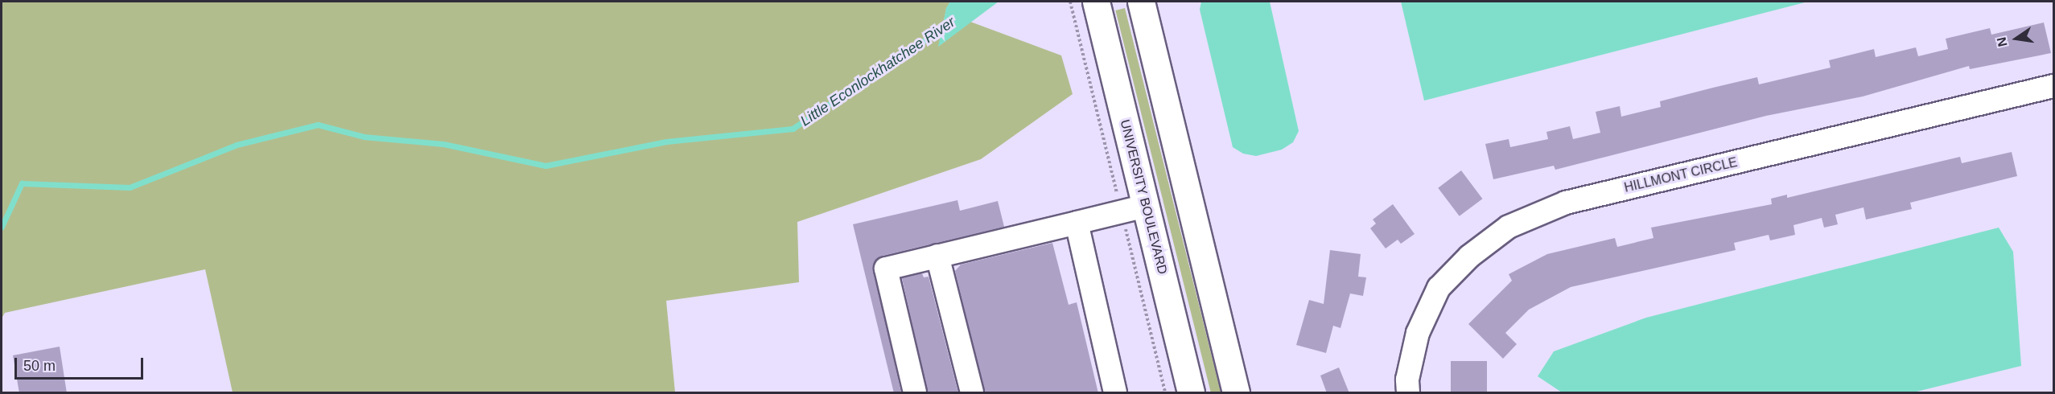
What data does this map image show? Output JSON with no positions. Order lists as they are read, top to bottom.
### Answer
{
  "streets": {
    "main road": ["UNIVERSITY BOULEVARD"],
    "street": ["HILLMONT CIRCLE"]
  },
  "water": ["Little Econlockhatchee River"],
  "scale_bar": "50 m",
  "north": "left"
}
